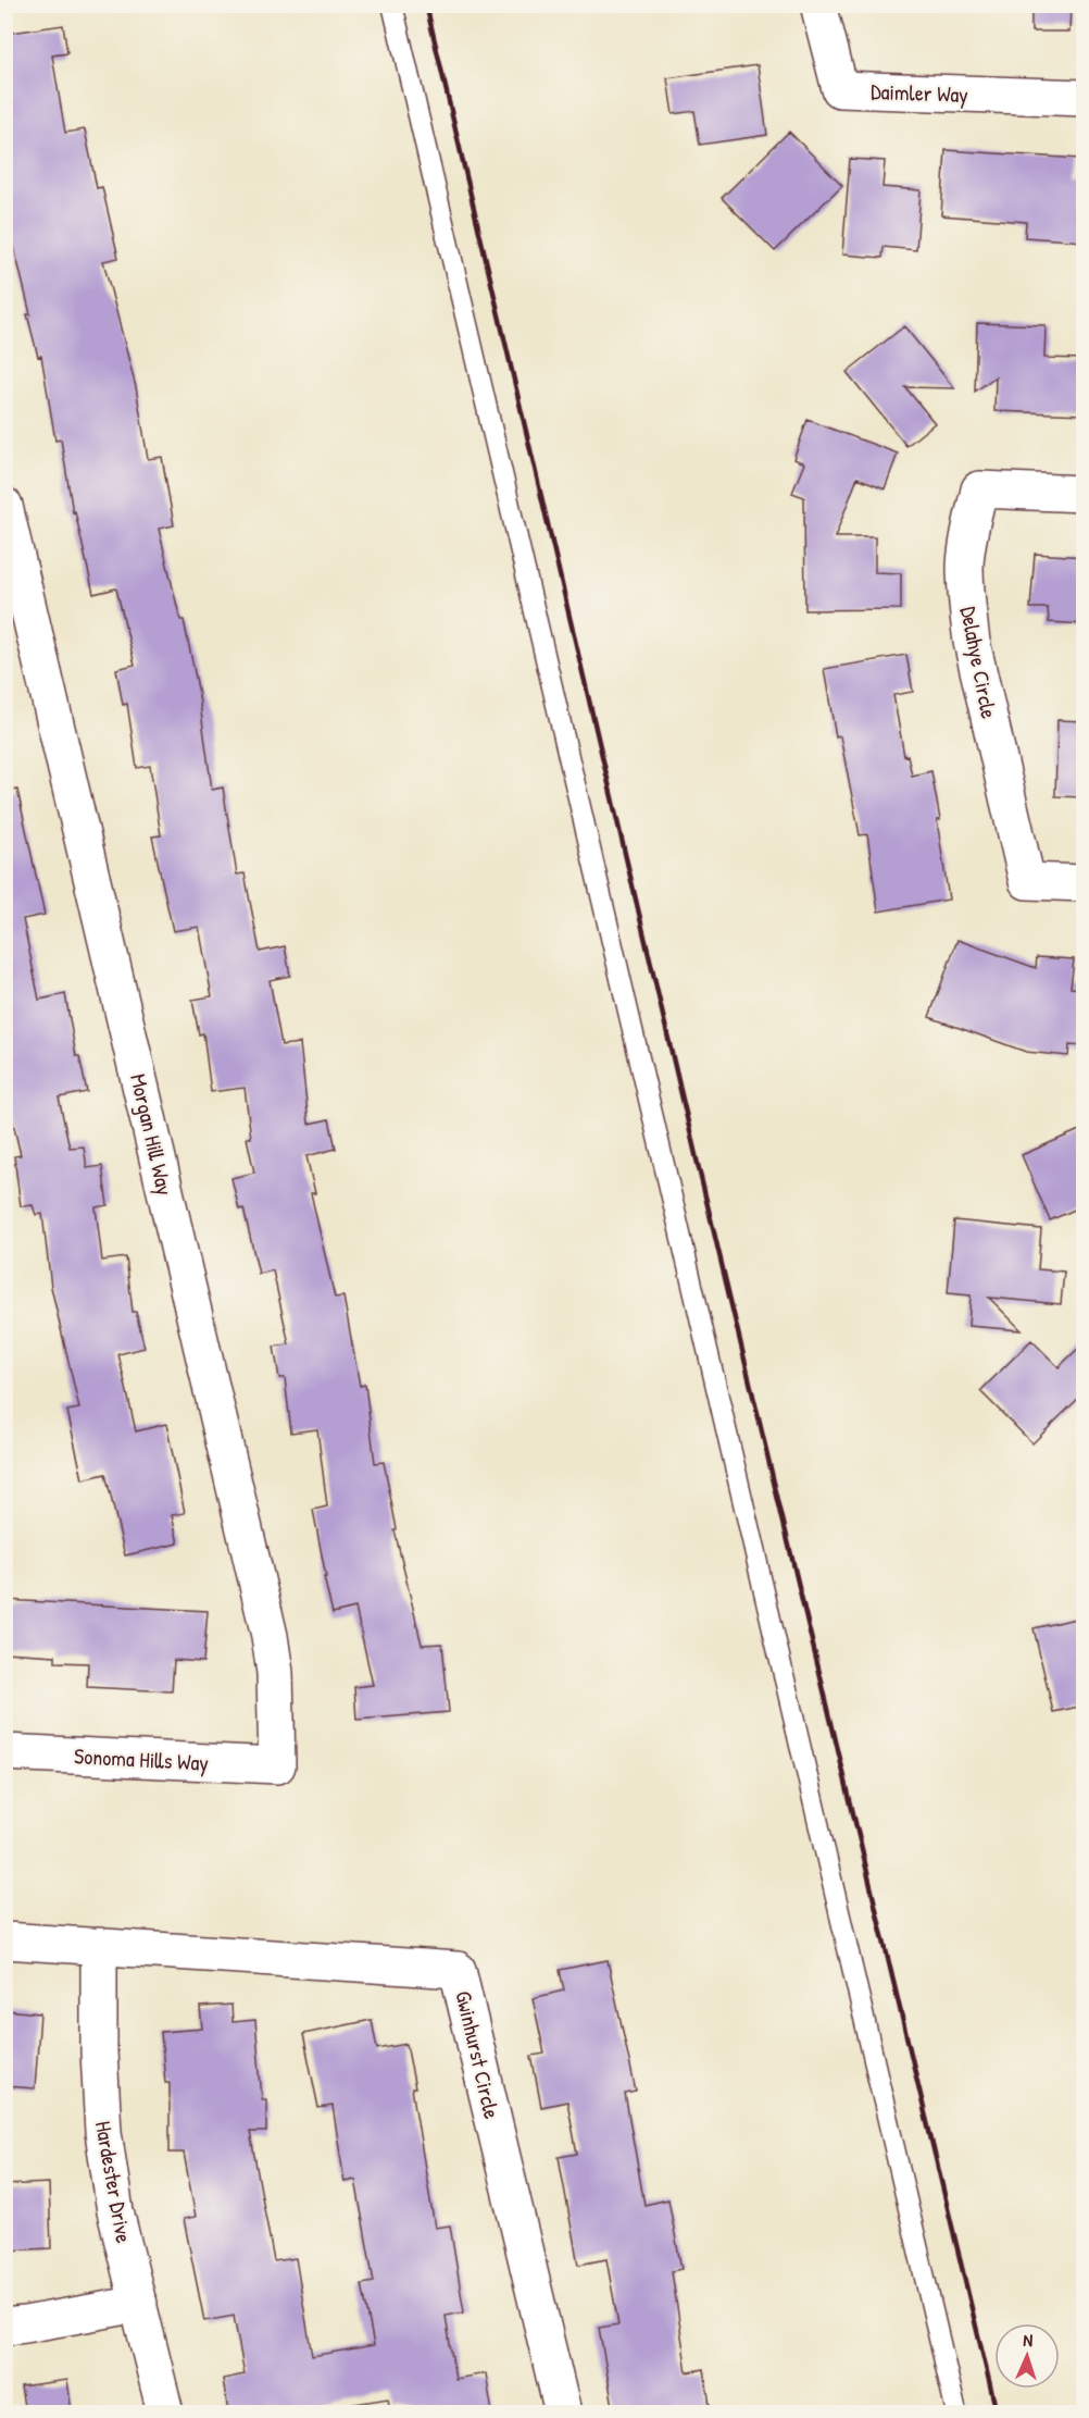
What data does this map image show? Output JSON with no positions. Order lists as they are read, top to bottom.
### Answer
{
  "streets": {
    "street": [
      "Daimler Way",
      "Delahye Circle",
      "Morgan Hill Way",
      "Sonoma Hills Way",
      "Gwinhurst Circle",
      "Hardester Drive"
    ]
  },
  "crossings": [
    ["Morgan Hill Way", "Sonoma Hills Way"],
    ["Gwinhurst Circle", "Hardester Drive"]
  ],
  "north": "top"
}
